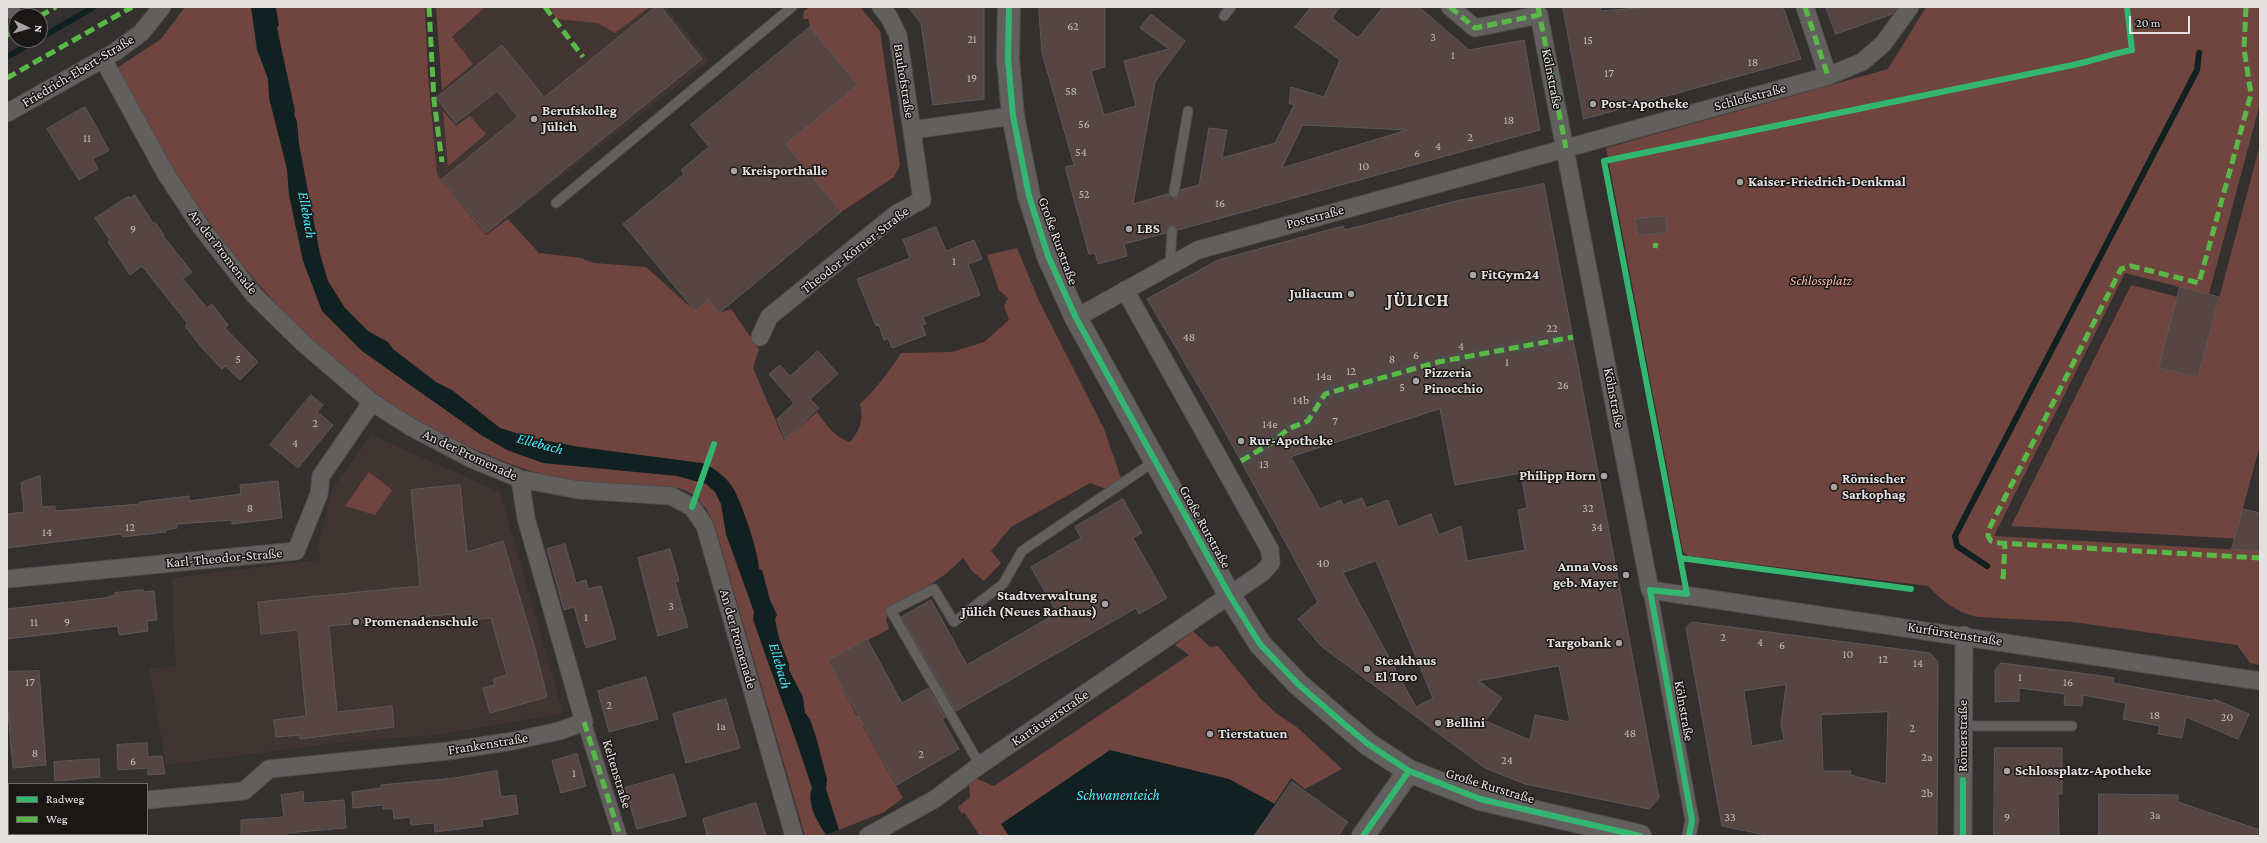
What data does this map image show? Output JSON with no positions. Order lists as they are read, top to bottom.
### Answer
{
  "streets": {
    "main road": ["Große Rurstraße"],
    "street": [
      "Friedrich-Ebert-Straße",
      "Kölnstraße",
      "Bauhofstraße",
      "Schloßstraße",
      "Poststraße",
      "Theodor-Körner-Straße",
      "An der Promenade",
      "Karl-Theodor-Straße",
      "Kurfürstenstraße",
      "Kartäuserstraße",
      "Römerstraße",
      "Frankenstraße",
      "Keltenstraße"
    ]
  },
  "crossings": [
    ["Friedrich-Ebert-Straße", "An der Promenade"],
    ["Kölnstraße", "Schloßstraße"],
    ["Kölnstraße", "Poststraße"],
    ["Kölnstraße", "Kurfürstenstraße"],
    ["Bauhofstraße", "Große Rurstraße"],
    ["Bauhofstraße", "Theodor-Körner-Straße"],
    ["Schloßstraße", "Poststraße"],
    ["Poststraße", "Große Rurstraße"],
    ["Große Rurstraße", "Kartäuserstraße"],
    ["An der Promenade", "Karl-Theodor-Straße"],
    ["Kurfürstenstraße", "Römerstraße"],
    ["Frankenstraße", "Keltenstraße"]
  ],
  "districts": ["JÜLICH"],
  "water": ["Ellebach", "Schwanenteich"],
  "parks": ["Schlossplatz"],
  "places": [
    "Post-Apotheke",
    "Berufskolleg Jülich",
    "Kreisporthalle",
    "Kaiser-Friedrich-Denkmal",
    "LBS",
    "FitGym24",
    "Juliacum",
    "Pizzeria Pinocchio",
    "Rur-Apotheke",
    "Philipp Horn",
    "Römischer Sarkophag",
    "Anna Voss geb. Mayer",
    "Stadtverwaltung Jülich (Neues Rathaus)",
    "Promenadenschule",
    "Targobank",
    "Steakhaus El Toro",
    "Bellini",
    "Tierstatuen",
    "Schlossplatz-Apotheke"
  ],
  "house_numbers": [
    "62",
    "3",
    "21",
    "15",
    "1",
    "18",
    "17",
    "19",
    "58",
    "18",
    "56",
    "2",
    "11",
    "4",
    "54",
    "6",
    "10",
    "52",
    "16",
    "9",
    "1",
    "22",
    "48",
    "4",
    "6",
    "5",
    "8",
    "1",
    "12",
    "14a",
    "26",
    "5",
    "14b",
    "7",
    "2",
    "14e",
    "4",
    "13",
    "8",
    "32",
    "12",
    "34",
    "14",
    "40",
    "3",
    "1",
    "11",
    "9",
    "2",
    "4",
    "6",
    "10",
    "12",
    "14",
    "1",
    "17",
    "16",
    "2",
    "18",
    "20",
    "1a",
    "2",
    "48",
    "8",
    "2",
    "2a",
    "24",
    "6",
    "1",
    "2b",
    "3a",
    "33",
    "9"
  ],
  "legend": ["Radweg", "Weg"],
  "scale_bar": "20 m",
  "north": "right"
}
